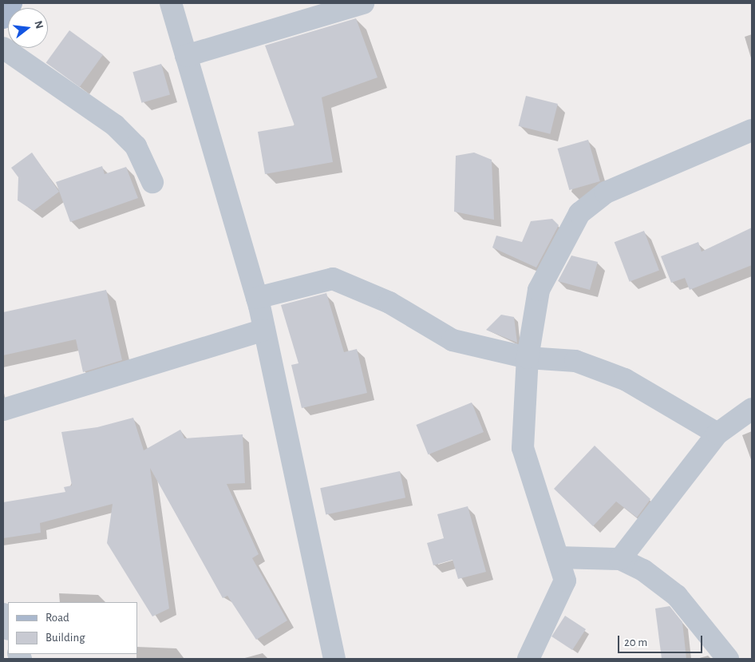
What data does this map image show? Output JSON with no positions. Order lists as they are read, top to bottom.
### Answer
{
  "legend": ["Road", "Building"],
  "scale_bar": "20 m",
  "north": "right"
}
